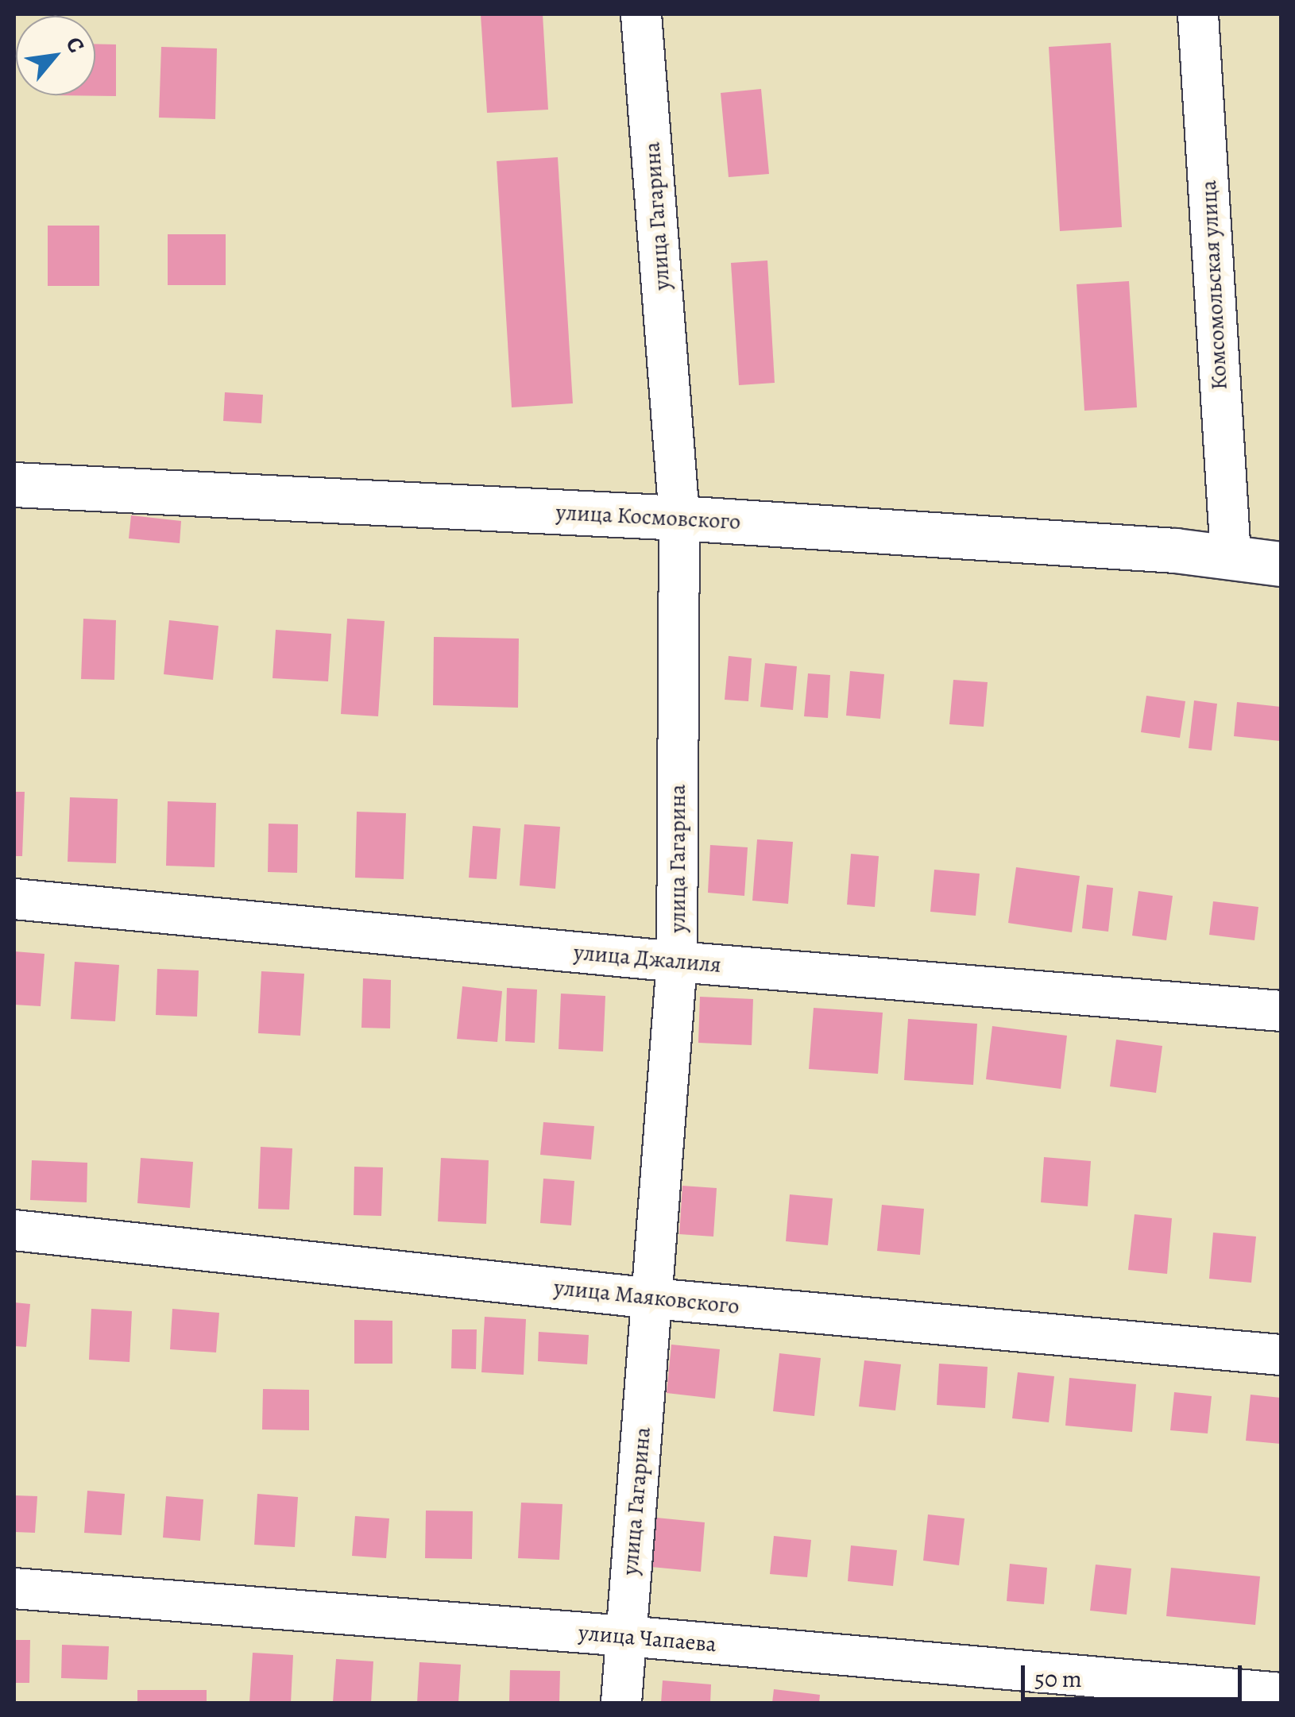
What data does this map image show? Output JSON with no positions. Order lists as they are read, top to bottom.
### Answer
{
  "streets": {
    "main road": ["улица Космовского"],
    "street": [
      "улица Гагарина",
      "Комсомольская улица",
      "улица Джалиля",
      "улица Маяковского",
      "улица Чапаева"
    ]
  },
  "crossings": [
    ["улица Гагарина", "улица Космовского"],
    ["улица Гагарина", "улица Джалиля"],
    ["улица Гагарина", "улица Маяковского"],
    ["улица Гагарина", "улица Чапаева"],
    ["Комсомольская улица", "улица Космовского"]
  ],
  "scale_bar": "50 m",
  "north": "top right"
}
